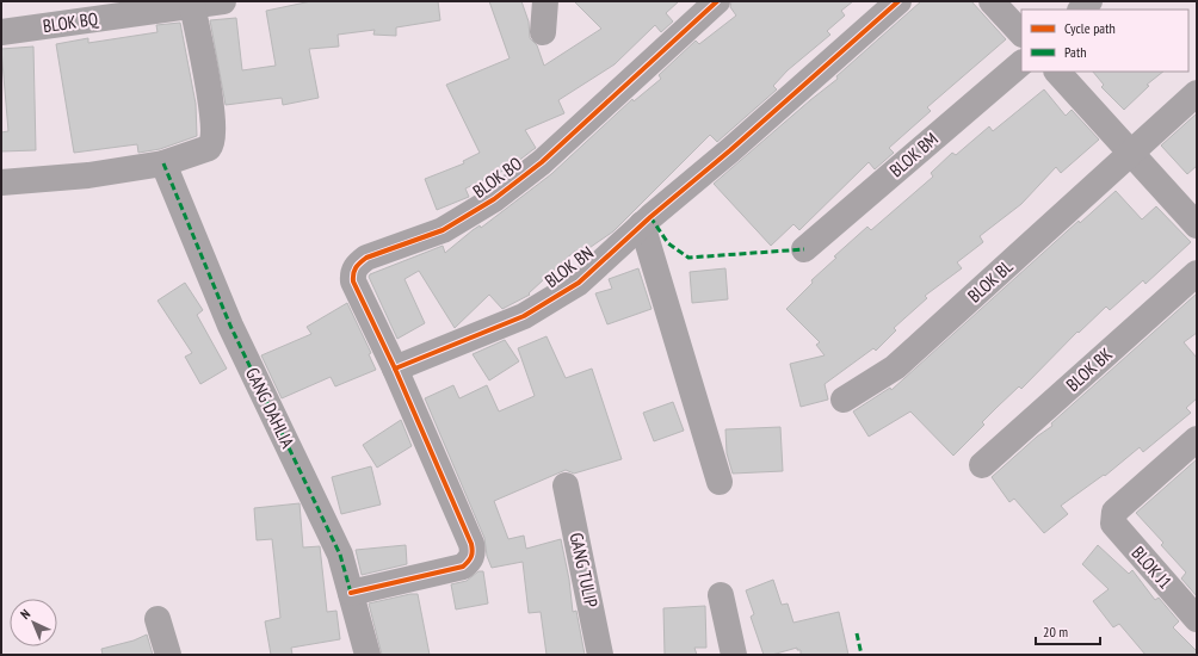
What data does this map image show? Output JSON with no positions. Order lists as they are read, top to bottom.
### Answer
{
  "streets": {
    "street": [
      "BLOK BQ",
      "BLOK BM",
      "BLOK BO",
      "BLOK BN",
      "BLOK BL",
      "BLOK BK",
      "GANG DAHLIA",
      "BLOK J1",
      "GANG TULIP"
    ]
  },
  "crossings": [
    ["BLOK BO", "BLOK BN"]
  ],
  "legend": ["Cycle path", "Path"],
  "scale_bar": "20 m",
  "north": "top left"
}
